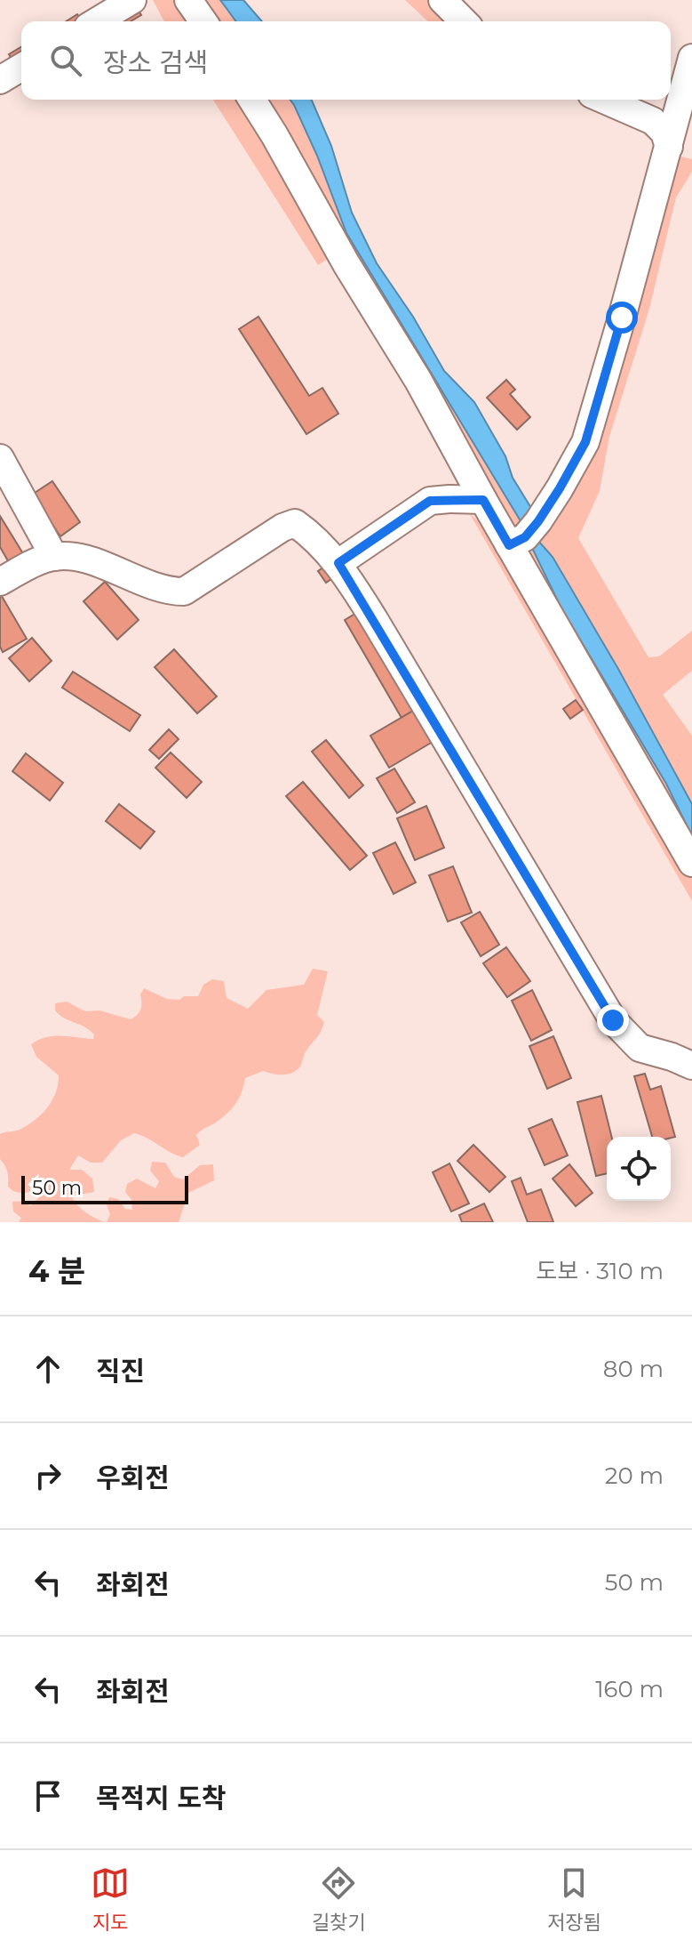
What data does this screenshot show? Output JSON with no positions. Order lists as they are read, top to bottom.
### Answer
{
  "scale_bar": "50 m",
  "page": {
    "search": "장소 검색",
    "scale": "50 m",
    "heading": ["4 분", "도보 · 310 m"],
    "list": [
      ["직진", "80 m"],
      ["우회전", "20 m"],
      ["좌회전", "50 m"],
      ["좌회전", "160 m"],
      "목적지 도착"
    ],
    "nav": ["지도", "길찾기", "저장됨"]
  }
}
